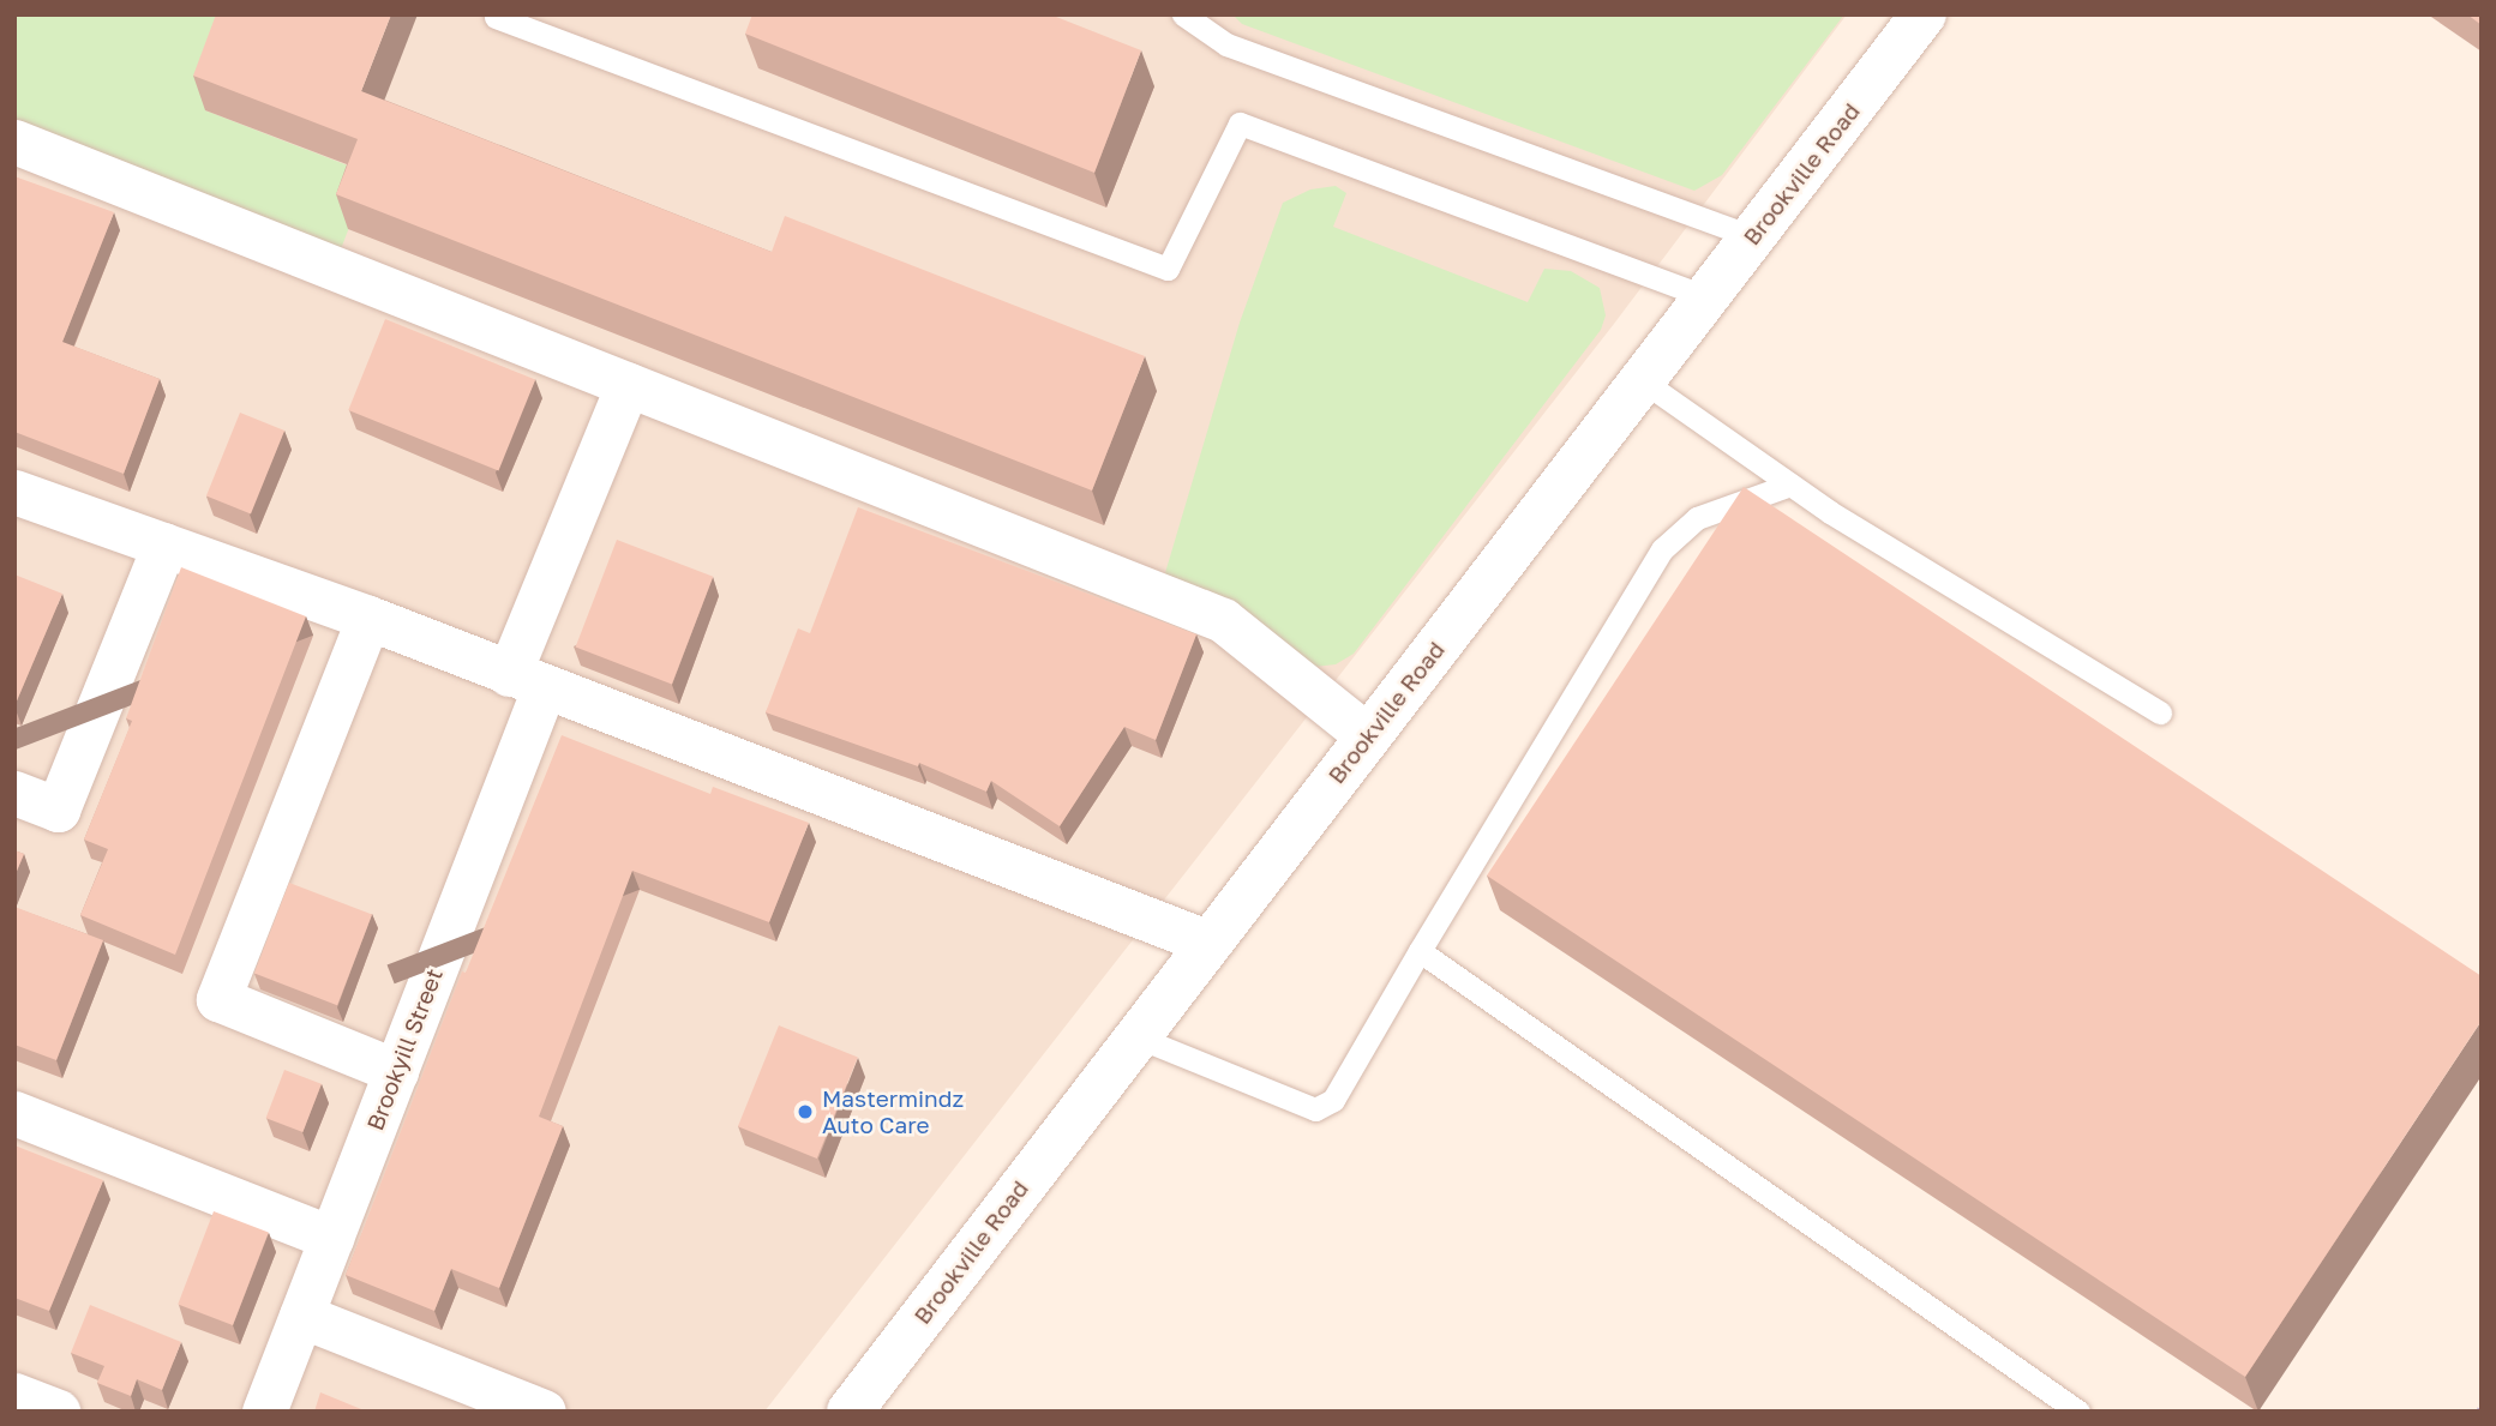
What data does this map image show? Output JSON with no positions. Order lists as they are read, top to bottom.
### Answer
{
  "streets": {
    "main road": ["Brookville Road"],
    "street": ["Brookyill Street"]
  },
  "places": ["Mastermindz Auto Care"]
}
